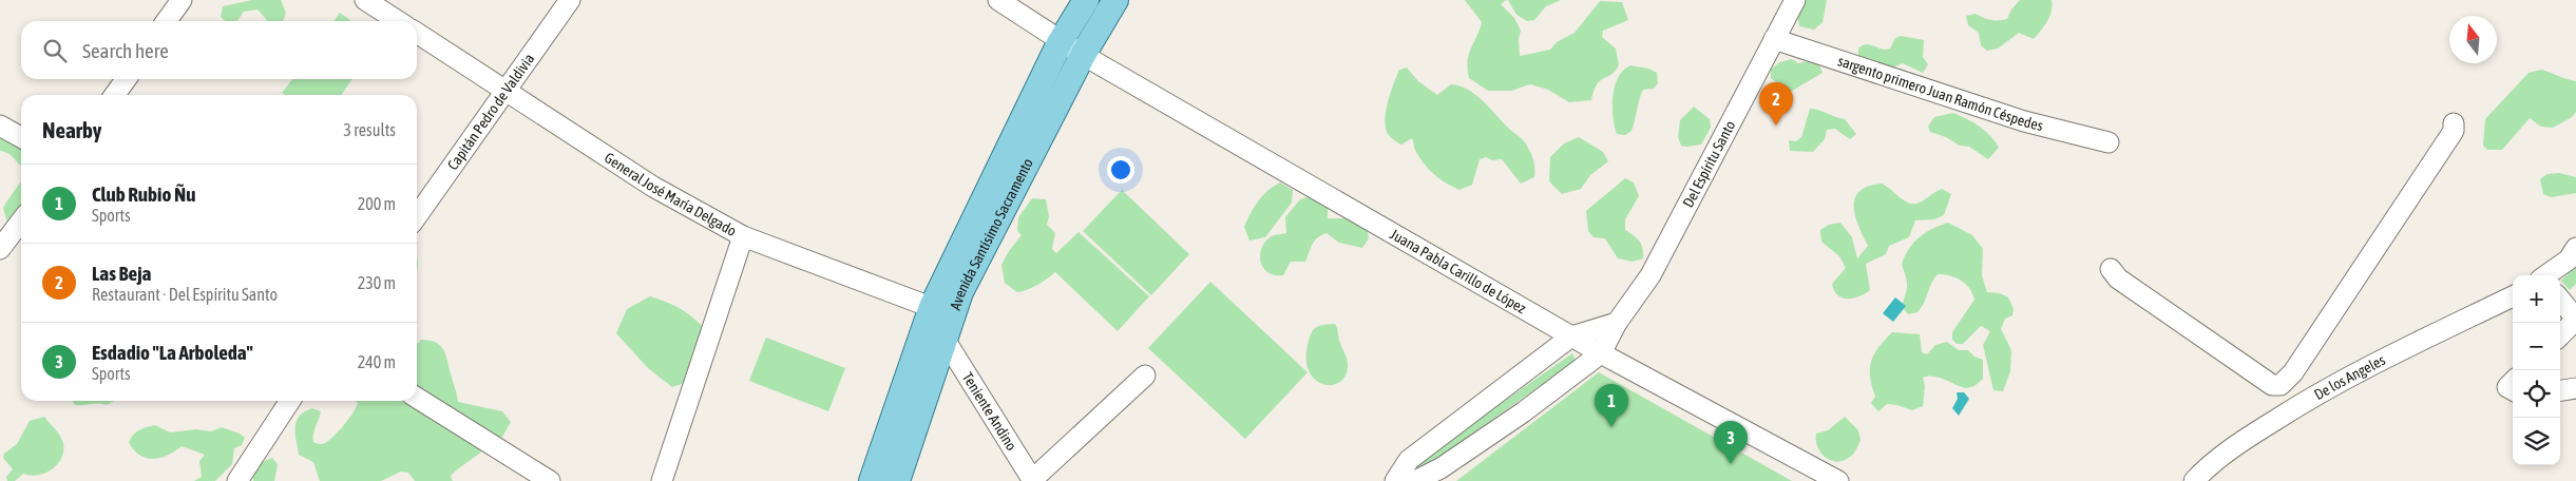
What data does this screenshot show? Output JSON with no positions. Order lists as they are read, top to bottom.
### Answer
{
  "streets": {
    "main road": ["Avenida Santísimo Sacramento"],
    "street": [
      "sargento primero Juan Ramón Céspedes",
      "Capitán Pedro de Valdivia",
      "Del Espíritu Santo",
      "General José María Delgado",
      "Juana Pabla Carillo de López",
      "De los Angeles",
      "Teniente Andino"
    ]
  },
  "crossings": [
    ["sargento primero Juan Ramón Céspedes", "Del Espíritu Santo"],
    ["Capitán Pedro de Valdivia", "General José María Delgado"],
    ["Del Espíritu Santo", "Juana Pabla Carillo de López"],
    ["General José María Delgado", "Avenida Santísimo Sacramento"],
    ["Avenida Santísimo Sacramento", "Juana Pabla Carillo de López"],
    ["Avenida Santísimo Sacramento", "Teniente Andino"]
  ],
  "north": "top",
  "page": {
    "search": "Search here",
    "pins": ["2", "1", "3"],
    "heading": ["Nearby", "3 results"],
    "list": [
      {
        "mark": "1",
        "name": "Club Rubio Ñu",
        "note": "Sports",
        "value": "200 m"
      },
      {
        "mark": "2",
        "name": "Las Beja",
        "note": "Restaurant · Del Espíritu Santo",
        "value": "230 m"
      },
      {
        "mark": "3",
        "name": "Esdadio \"La Arboleda\"",
        "note": "Sports",
        "value": "240 m"
      }
    ],
    "map_buttons": ["+", "−"]
  }
}
